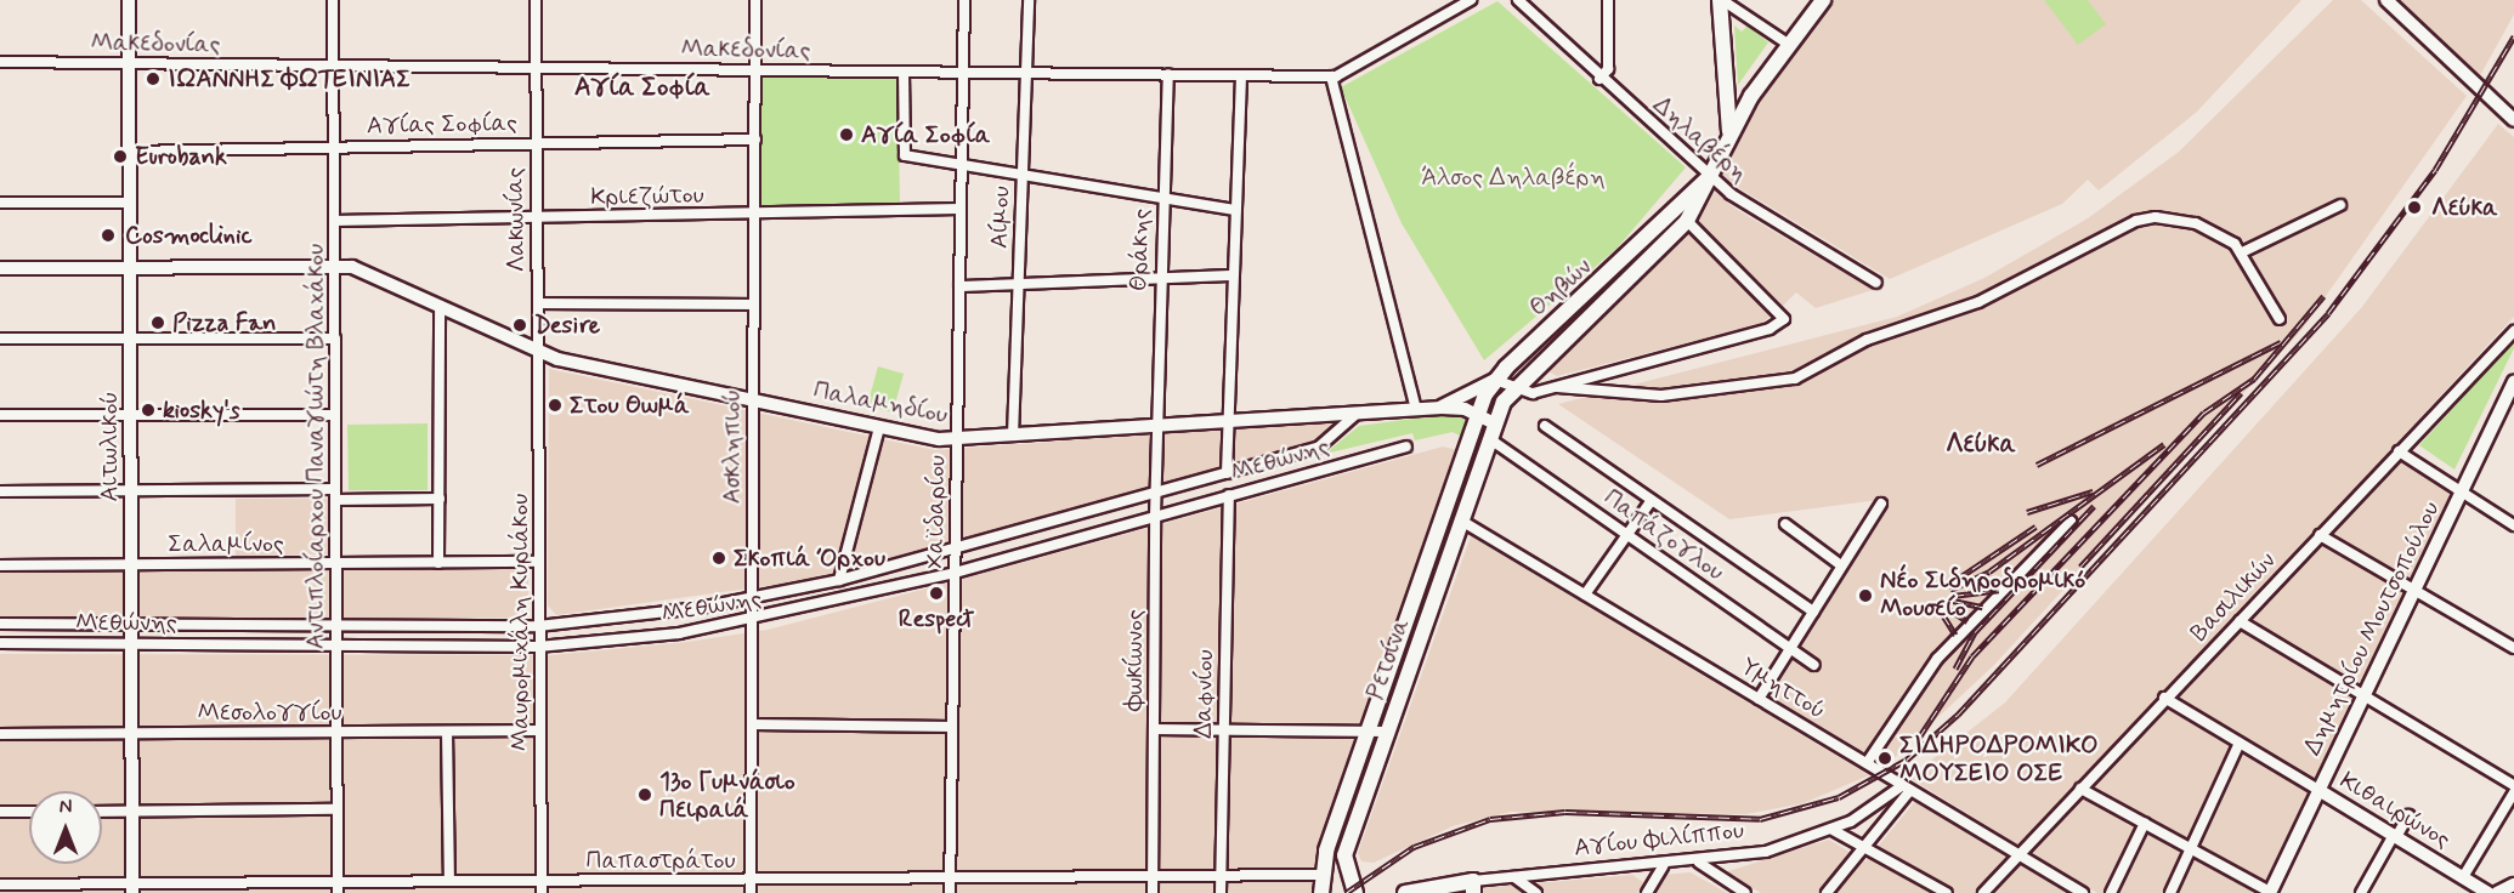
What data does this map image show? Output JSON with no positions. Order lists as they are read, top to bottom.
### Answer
{
  "streets": {
    "main road": ["Θηβών", "Ρετσίνα", "Αγίου Φιλίππου"],
    "street": [
      "Μακεδονίας",
      "Αγίας Σοφίας",
      "Δηλαβέρη",
      "Κριεζώτου",
      "Αίμου",
      "Λακωνίας",
      "Θράκης",
      "Παλαμηδίου",
      "Αιτωλικού",
      "Αντιπλοίαρχου Παναγιώτη Βλαχάκου",
      "Ασκληπιού",
      "Μεθώνης",
      "Χαϊδαρίου",
      "Παπάζογλου",
      "Σαλαμίνος",
      "Βασιλικών",
      "Μαυρομιχάλη Κυριάκου",
      "Δημητρίου Μουτσοπούλου",
      "Φωκίωνος",
      "Υμηττού",
      "Δαφνίου",
      "Μεσολογγίου",
      "Κιθαιρώνος",
      "Παπαστράτου"
    ]
  },
  "crossings": [
    ["Μακεδονίας", "Αίμου"],
    ["Μακεδονίας", "Λακωνίας"],
    ["Μακεδονίας", "Θράκης"],
    ["Μακεδονίας", "Αιτωλικού"],
    ["Μακεδονίας", "Αντιπλοίαρχου Παναγιώτη Βλαχάκου"],
    ["Μακεδονίας", "Ασκληπιού"],
    ["Μακεδονίας", "Χαϊδαρίου"],
    ["Αγίας Σοφίας", "Λακωνίας"],
    ["Αγίας Σοφίας", "Αιτωλικού"],
    ["Αγίας Σοφίας", "Αντιπλοίαρχου Παναγιώτη Βλαχάκου"],
    ["Αγίας Σοφίας", "Ασκληπιού"],
    ["Δηλαβέρη", "Θηβών"],
    ["Κριεζώτου", "Λακωνίας"],
    ["Κριεζώτου", "Αντιπλοίαρχου Παναγιώτη Βλαχάκου"],
    ["Κριεζώτου", "Ασκληπιού"],
    ["Κριεζώτου", "Χαϊδαρίου"],
    ["Αίμου", "Παλαμηδίου"],
    ["Λακωνίας", "Παλαμηδίου"],
    ["Λακωνίας", "Μαυρομιχάλη Κυριάκου"],
    ["Θράκης", "Παλαμηδίου"],
    ["Θράκης", "Φωκίωνος"],
    ["Θηβών", "Παλαμηδίου"],
    ["Θηβών", "Παπάζογλου"],
    ["Θηβών", "Ρετσίνα"],
    ["Παλαμηδίου", "Αντιπλοίαρχου Παναγιώτη Βλαχάκου"],
    ["Παλαμηδίου", "Ασκληπιού"],
    ["Παλαμηδίου", "Μεθώνης"],
    ["Παλαμηδίου", "Χαϊδαρίου"],
    ["Παλαμηδίου", "Μαυρομιχάλη Κυριάκου"],
    ["Παλαμηδίου", "Φωκίωνος"],
    ["Αιτωλικού", "Μεθώνης"],
    ["Αιτωλικού", "Σαλαμίνος"],
    ["Αιτωλικού", "Μεσολογγίου"],
    ["Αιτωλικού", "Παπαστράτου"],
    ["Αντιπλοίαρχου Παναγιώτη Βλαχάκου", "Μεθώνης"],
    ["Αντιπλοίαρχου Παναγιώτη Βλαχάκου", "Σαλαμίνος"],
    ["Αντιπλοίαρχου Παναγιώτη Βλαχάκου", "Μεσολογγίου"],
    ["Αντιπλοίαρχου Παναγιώτη Βλαχάκου", "Παπαστράτου"],
    ["Ασκληπιού", "Μεθώνης"],
    ["Ασκληπιού", "Παπαστράτου"],
    ["Μεθώνης", "Χαϊδαρίου"],
    ["Μεθώνης", "Μαυρομιχάλη Κυριάκου"],
    ["Μεθώνης", "Φωκίωνος"],
    ["Μεθώνης", "Δαφνίου"],
    ["Χαϊδαρίου", "Παπαστράτου"],
    ["Παπάζογλου", "Ρετσίνα"],
    ["Σαλαμίνος", "Μαυρομιχάλη Κυριάκου"],
    ["Βασιλικών", "Υμηττού"],
    ["Βασιλικών", "Κιθαιρώνος"],
    ["Μαυρομιχάλη Κυριάκου", "Μεσολογγίου"],
    ["Μαυρομιχάλη Κυριάκου", "Παπαστράτου"],
    ["Δημητρίου Μουτσοπούλου", "Κιθαιρώνος"],
    ["Ρετσίνα", "Υμηττού"],
    ["Ρετσίνα", "Παπαστράτου"],
    ["Φωκίωνος", "Παπαστράτου"],
    ["Υμηττού", "Αγίου Φιλίππου"],
    ["Δαφνίου", "Παπαστράτου"]
  ],
  "districts": ["Αγία Σοφία", "Λεύκα"],
  "parks": ["Άλσος Δηλαβέρη"],
  "places": [
    "ΙΩΑΝΝΗΣ ΦΩΤΕΙΝΙΑΣ",
    "Αγία Σοφία",
    "Eurobank",
    "Λεύκα",
    "Cosmoclinic",
    "Pizza Fan",
    "Desire",
    "Στου Θωμά",
    "kiosky's",
    "Σκοπιά Όρχου",
    "Respect",
    "Νέο Σιδηροδρομικό Μουσείο",
    "ΣΙΔΗΡΟΔΡΟΜΙΚΟ ΜΟΥΣΕΙΟ ΟΣΕ",
    "13ο Γυμνάσιο Πειραιά"
  ],
  "north": "top"
}
